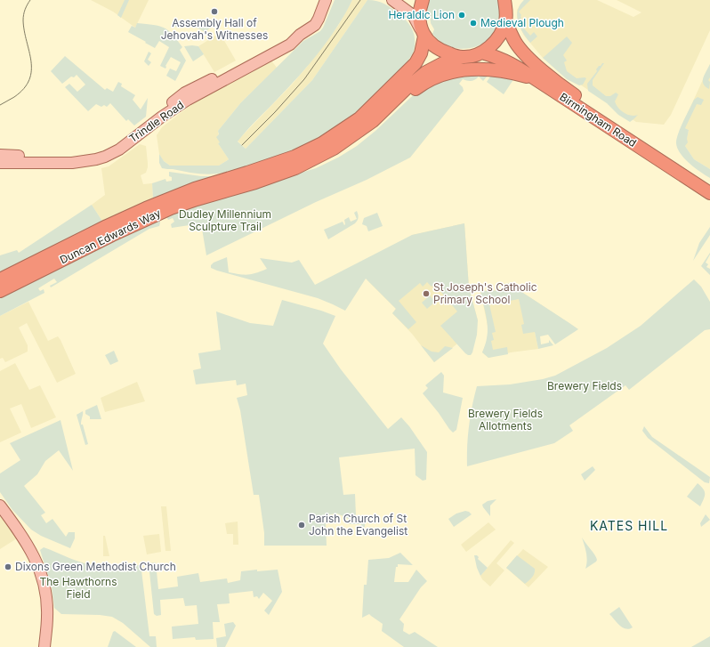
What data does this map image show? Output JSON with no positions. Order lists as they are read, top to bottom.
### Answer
{
  "streets": {
    "highway": ["Birmingham Road", "Duncan Edwards Way"],
    "main road": ["Trindle Road"]
  },
  "crossings": [
    ["Birmingham Road", "Duncan Edwards Way"]
  ],
  "districts": ["KATES HILL"],
  "parks": [
    "Dudley Millennium Sculpture Trail",
    "Brewery Fields",
    "Brewery Fields Allotments",
    "The Hawthorns Field"
  ],
  "places": [
    "Assembly Hall of Jehovah's Witnesses",
    "Heraldic Lion",
    "Medieval Plough",
    "St Joseph's Catholic Primary School",
    "Parish Church of St John the Evangelist",
    "Dixons Green Methodist Church"
  ]
}
